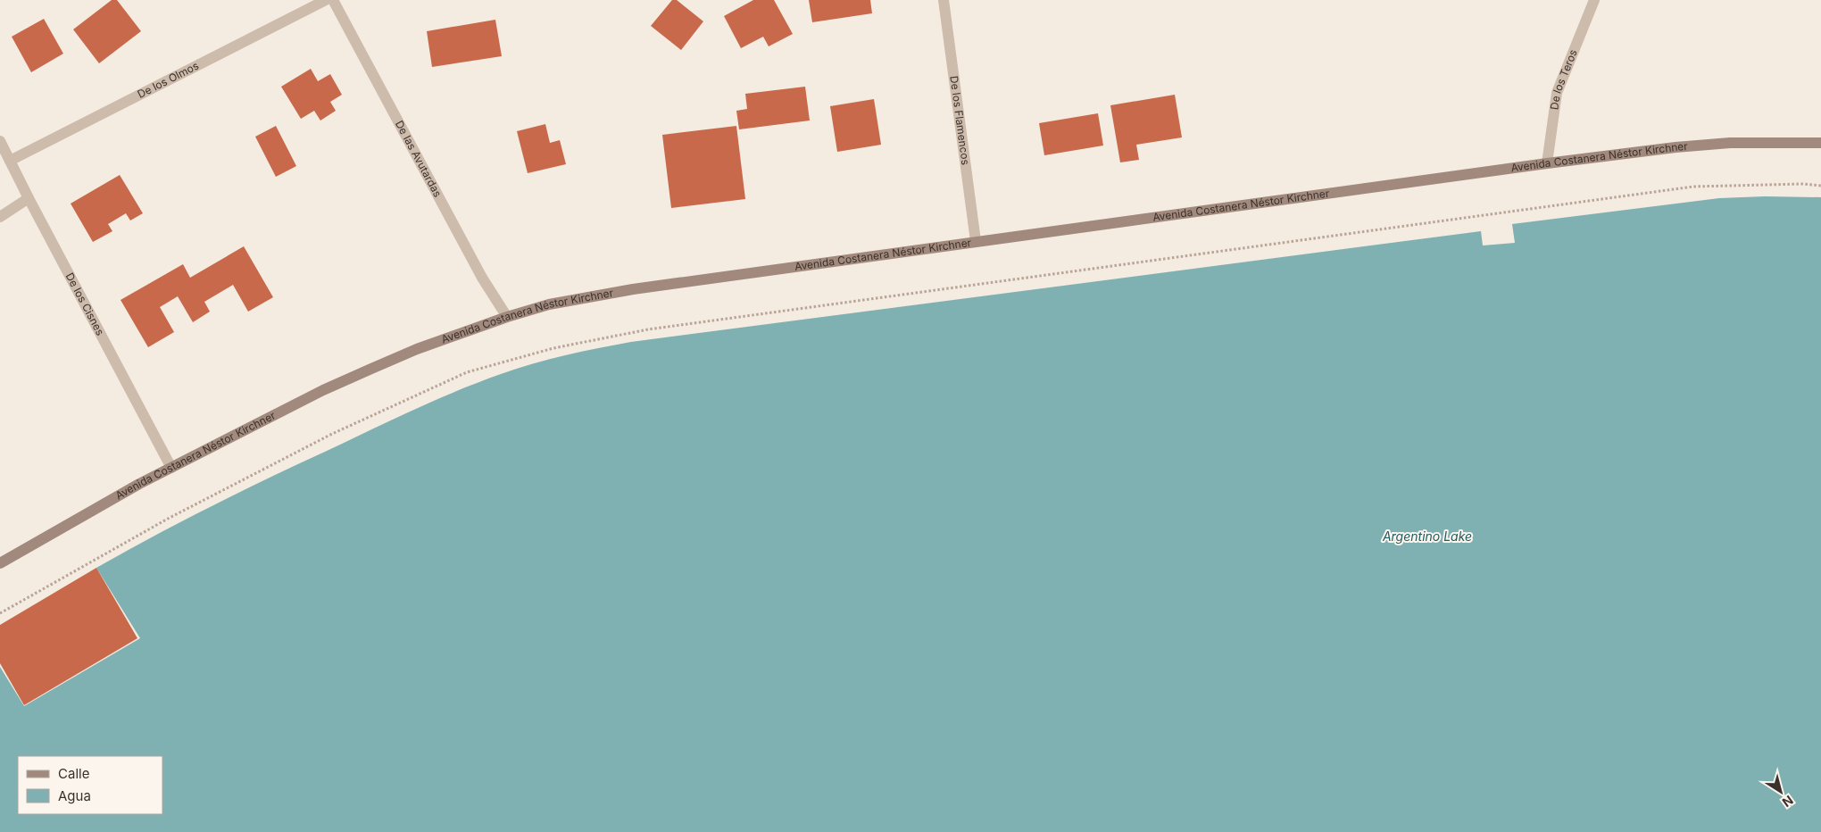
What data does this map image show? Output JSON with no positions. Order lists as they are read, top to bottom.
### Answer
{
  "streets": {
    "street": [
      "De los Teros",
      "De los Olmos",
      "De los Flamencos",
      "Avenida Costanera Néstor Kirchner",
      "De las Avutardas",
      "De los Cisnes"
    ]
  },
  "crossings": [
    ["De los Teros", "Avenida Costanera Néstor Kirchner"],
    ["De los Olmos", "De los Cisnes"],
    ["De los Flamencos", "Avenida Costanera Néstor Kirchner"],
    ["Avenida Costanera Néstor Kirchner", "De las Avutardas"],
    ["Avenida Costanera Néstor Kirchner", "De los Cisnes"]
  ],
  "water": ["Argentino Lake"],
  "legend": ["Calle", "Agua"],
  "north": "bottom right"
}
